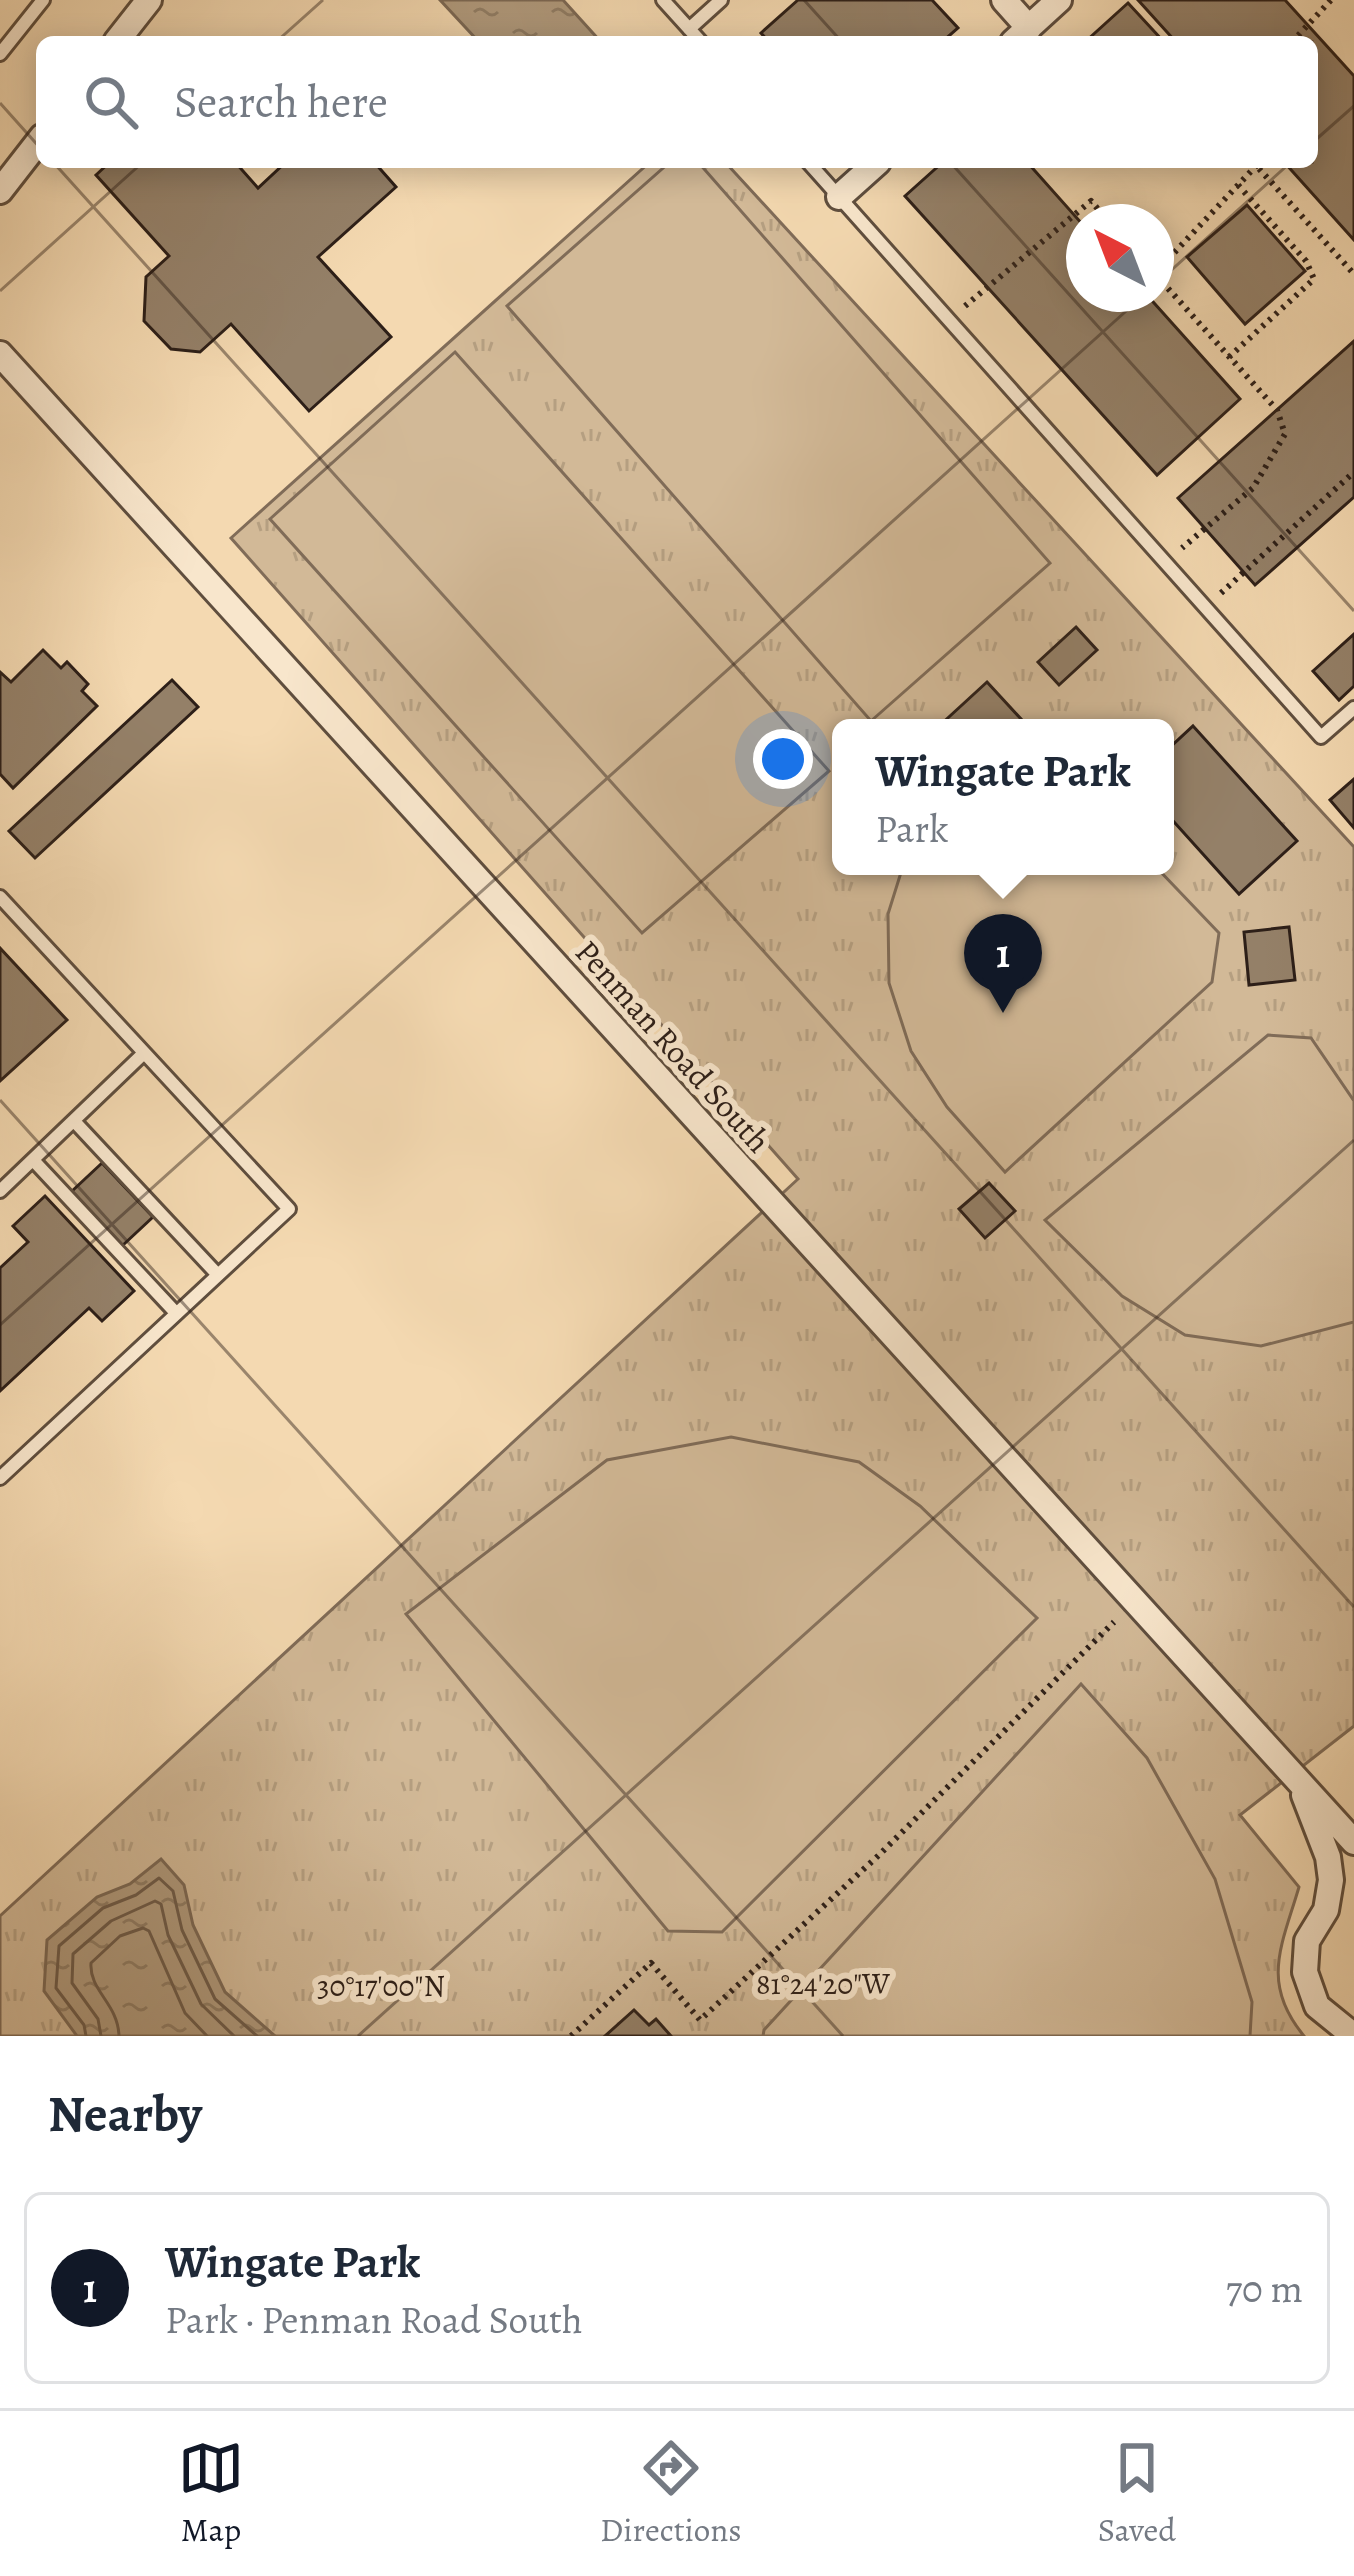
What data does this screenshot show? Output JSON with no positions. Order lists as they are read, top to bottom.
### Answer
{
  "streets": {
    "street": ["Penman Road South"]
  },
  "north": "top left",
  "page": {
    "search": "Search here",
    "popup": ["Wingate Park", "Park"],
    "pins": "1",
    "heading": "Nearby",
    "list": [
      {
        "mark": "1",
        "name": "Wingate Park",
        "note": "Park · Penman Road South",
        "value": "70 m"
      }
    ],
    "nav": ["Map", "Directions", "Saved"]
  },
  "coordinates": ["81°24'20\"W", "30°17'00\"N"]
}
